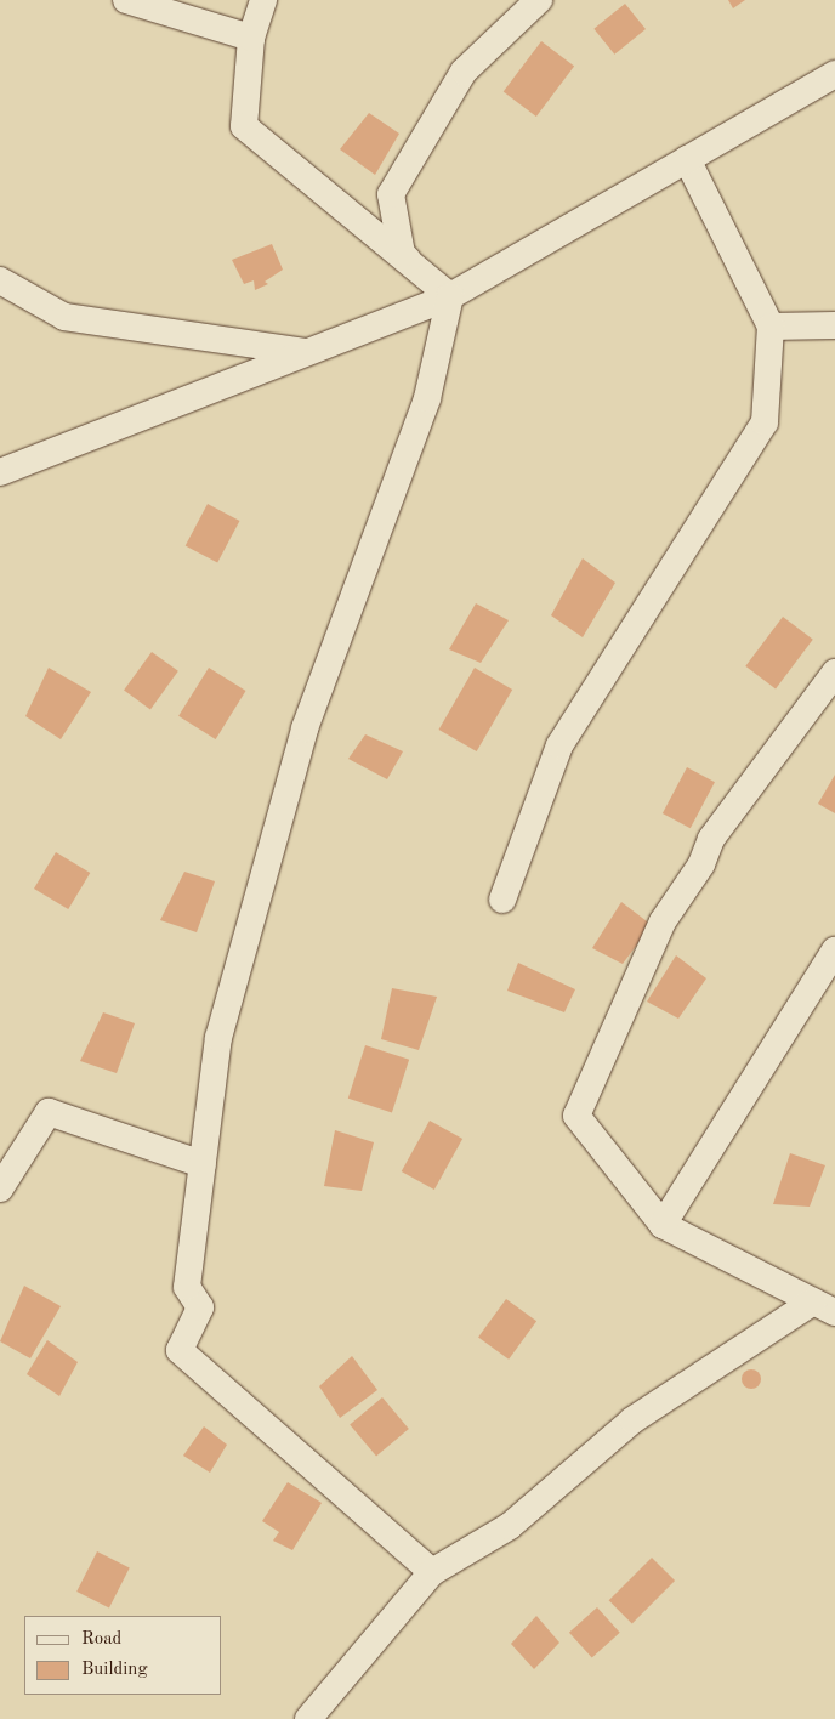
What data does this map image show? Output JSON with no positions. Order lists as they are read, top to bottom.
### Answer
{
  "legend": ["Road", "Building"]
}
